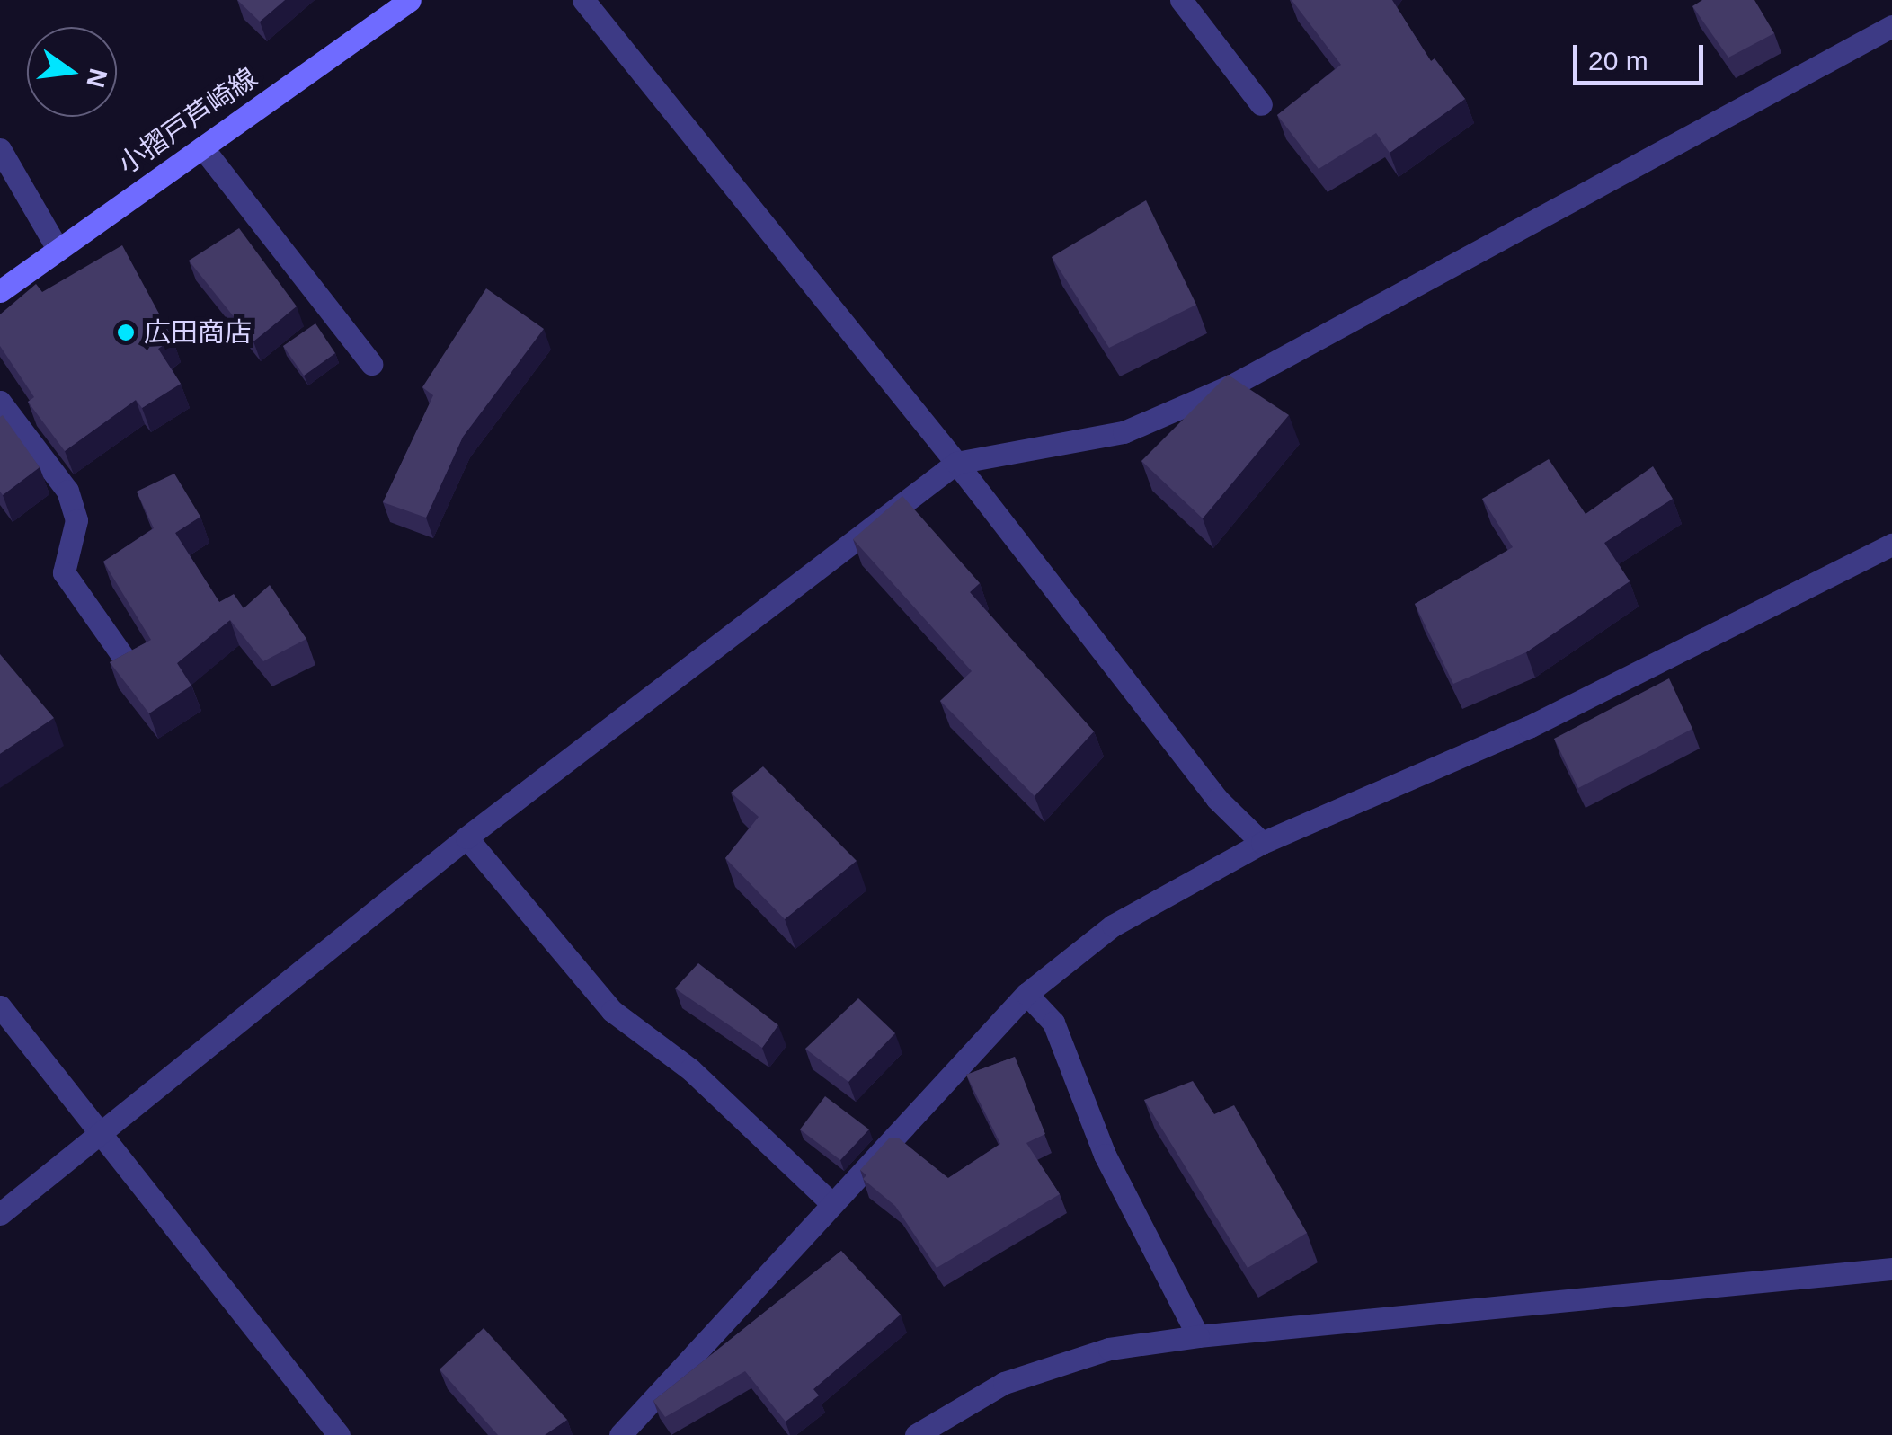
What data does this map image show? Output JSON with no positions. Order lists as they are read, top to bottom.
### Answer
{
  "streets": {
    "main road": ["小摺戸芦崎線"]
  },
  "places": ["広田商店"],
  "scale_bar": "20 m",
  "north": "right"
}
